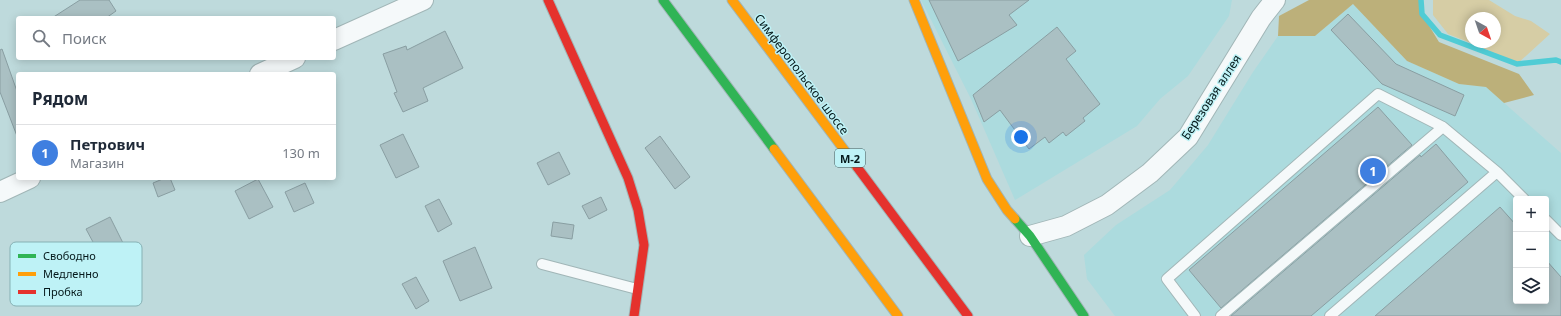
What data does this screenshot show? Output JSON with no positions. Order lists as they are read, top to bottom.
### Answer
{
  "streets": {
    "main road": ["Симферопольское шоссе", "М-2"],
    "street": ["Березовая аллея"]
  },
  "legend": ["Свободно", "Медленно", "Пробка"],
  "north": "bottom right",
  "page": {
    "search": "Поиск",
    "heading": "Рядом",
    "list": [
      {
        "mark": "1",
        "name": "Петрович",
        "note": "Магазин",
        "value": "130 m"
      }
    ],
    "pins": "1",
    "map_buttons": ["+", "−"]
  }
}
